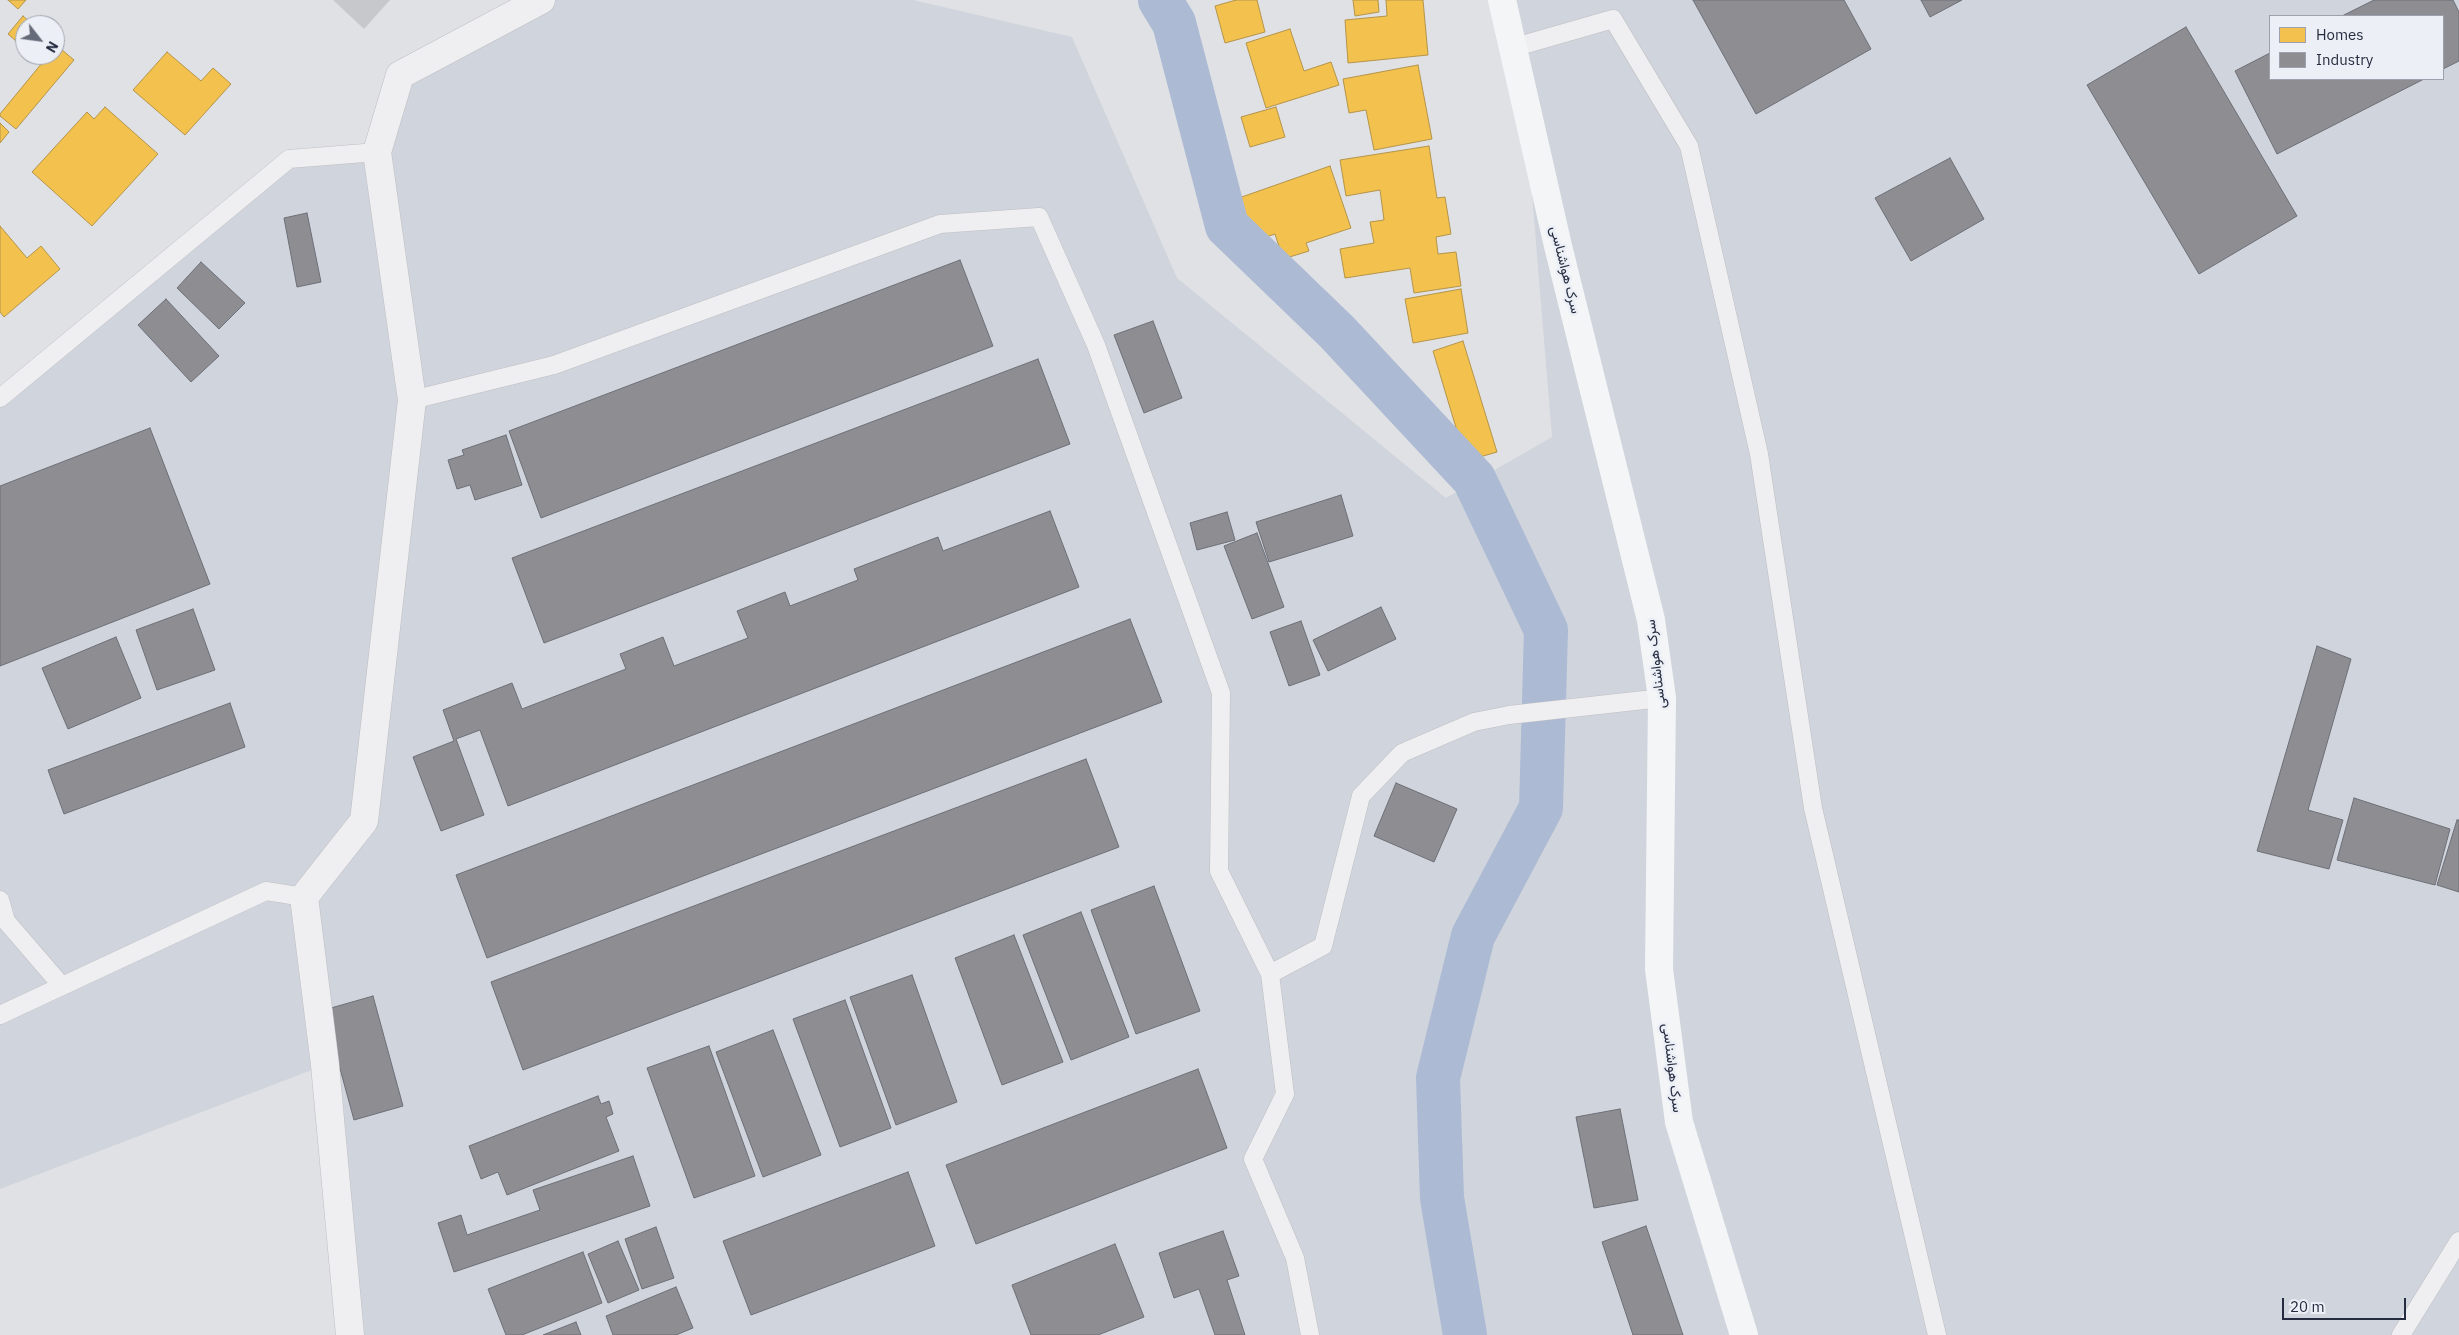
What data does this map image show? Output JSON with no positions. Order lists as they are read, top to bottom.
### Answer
{
  "streets": {
    "street": ["سرک هواشناسی"]
  },
  "legend": ["Homes", "Industry"],
  "scale_bar": "20 m",
  "north": "bottom right"
}
